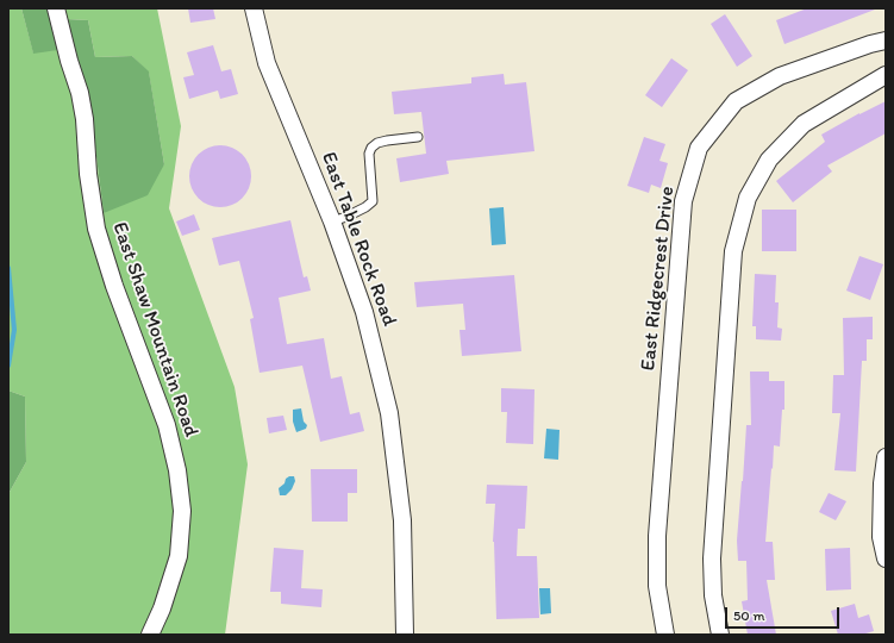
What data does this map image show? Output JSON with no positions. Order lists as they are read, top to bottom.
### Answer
{
  "streets": {
    "street": ["East Table Rock Road", "East Ridgecrest Drive", "East Shaw Mountain Road"]
  },
  "scale_bar": "50 m"
}
